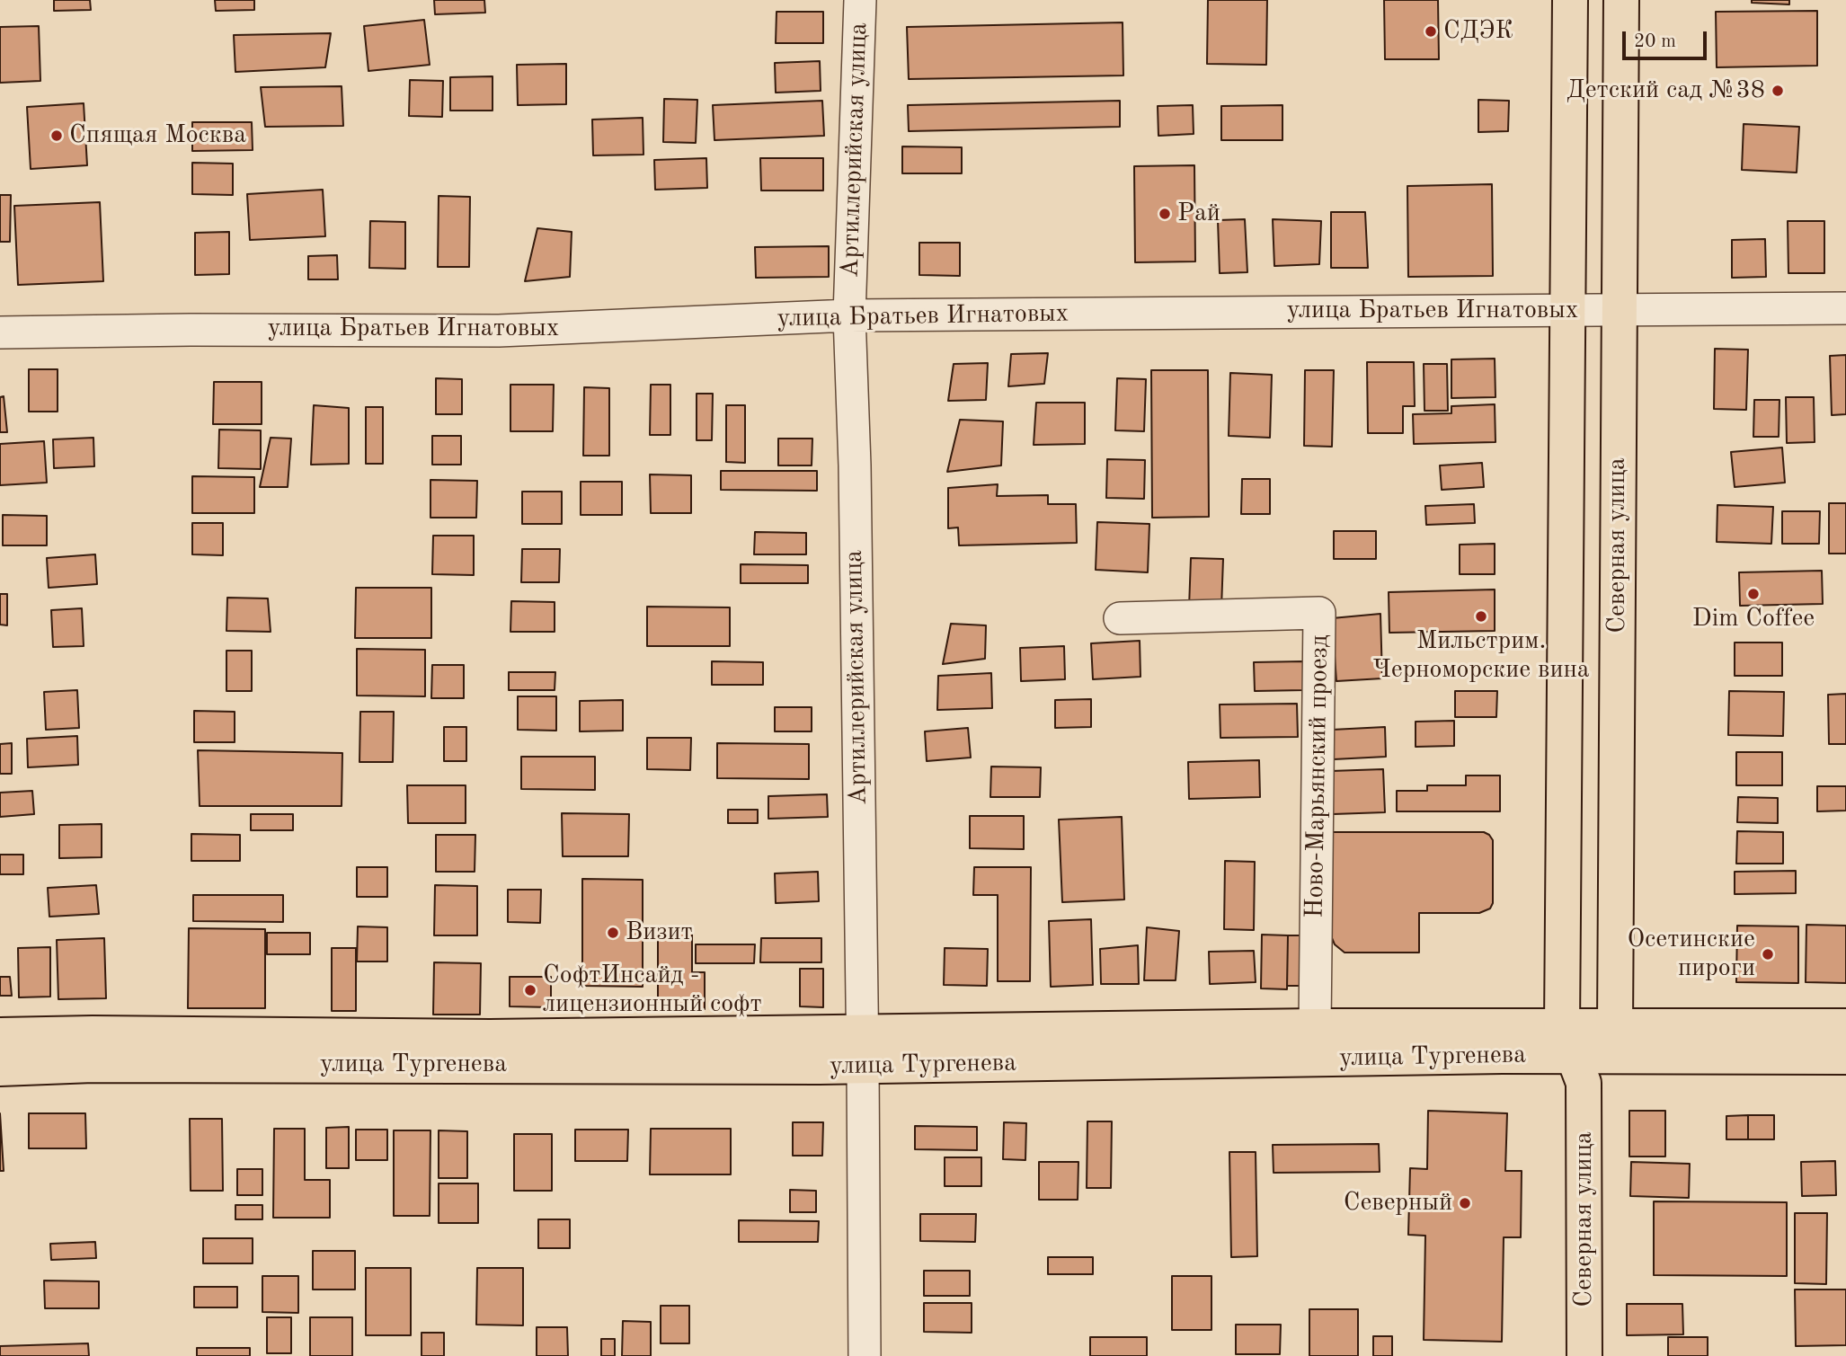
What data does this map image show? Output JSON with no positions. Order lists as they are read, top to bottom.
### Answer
{
  "streets": {
    "main road": ["Северная улица", "улица Тургенева"],
    "street": ["Артиллерийская улица", "улица Братьев Игнатовых", "Ново-Марьянский проезд"]
  },
  "crossings": [
    ["Артиллерийская улица", "улица Братьев Игнатовых"],
    ["Артиллерийская улица", "улица Тургенева"],
    ["улица Братьев Игнатовых", "Северная улица"],
    ["Северная улица", "улица Тургенева"],
    ["Ново-Марьянский проезд", "улица Тургенева"]
  ],
  "places": [
    "СДЭК",
    "Детский сад №38",
    "Спящая Москва",
    "Рай",
    "Dim Coffee",
    "Мильстрим. Черноморские вина",
    "Визит",
    "Осетинские пироги",
    "СофтИнсайд - лицензионный софт",
    "Северный"
  ],
  "scale_bar": "20 m"
}
